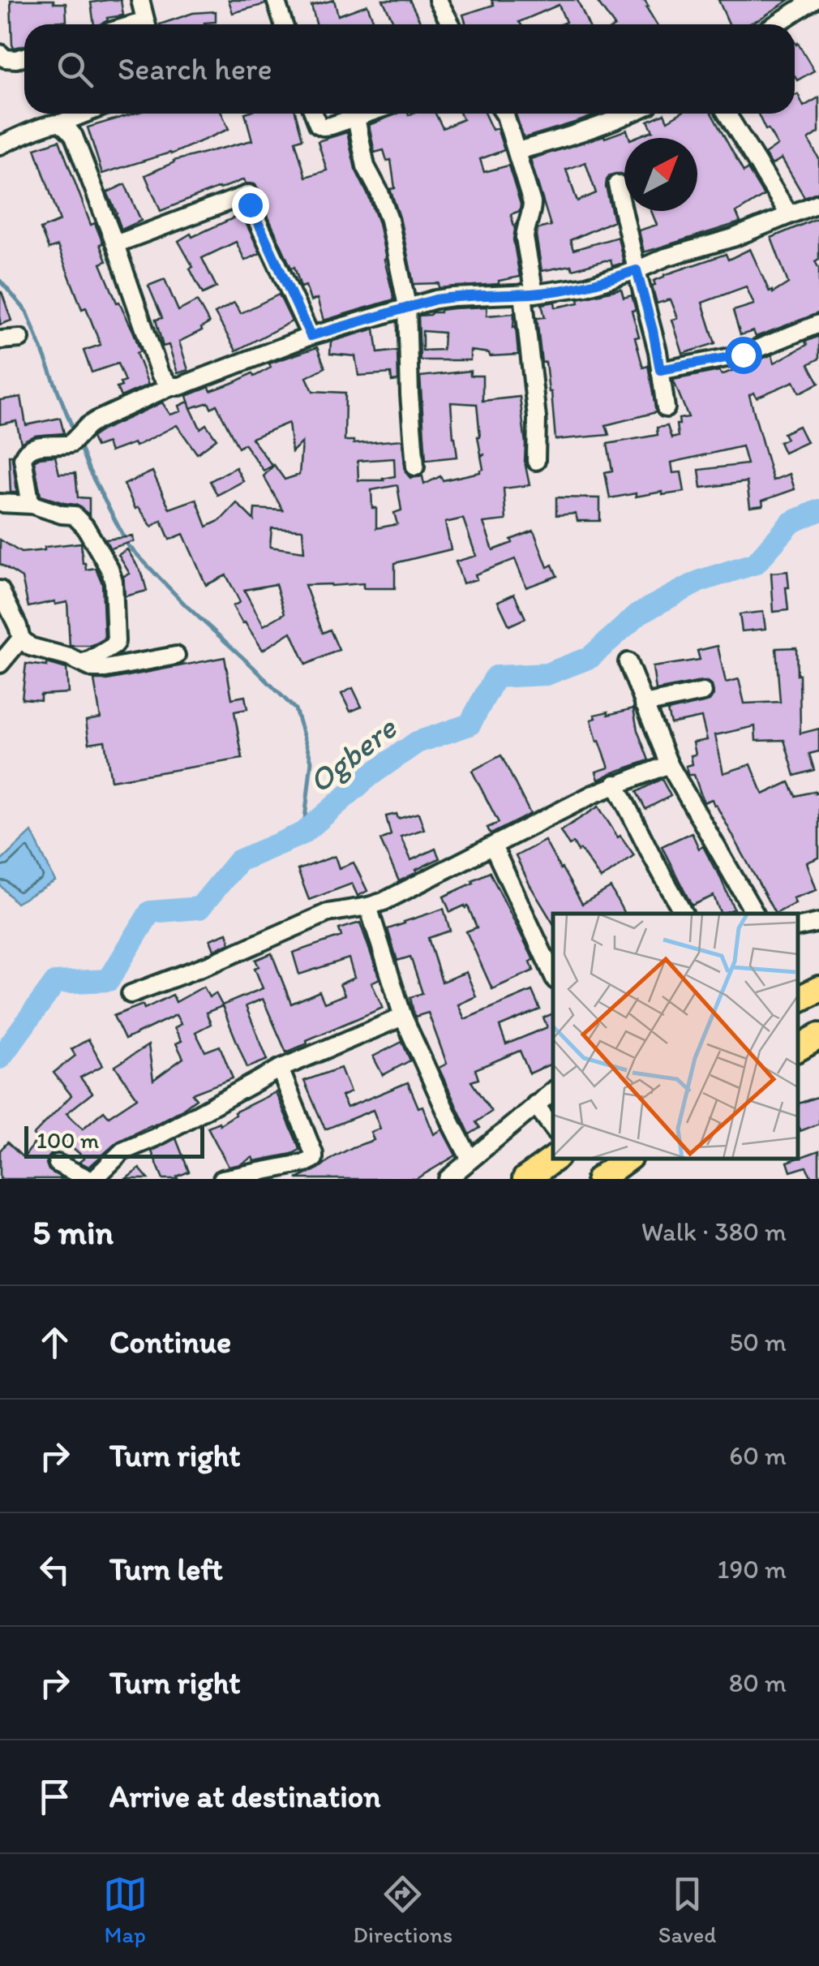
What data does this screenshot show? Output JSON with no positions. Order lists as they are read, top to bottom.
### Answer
{
  "water": ["Ogbere"],
  "scale_bar": "100 m",
  "north": "top right",
  "page": {
    "search": "Search here",
    "scale": "100 m",
    "heading": ["5 min", "Walk · 380 m"],
    "list": [
      ["Continue", "50 m"],
      ["Turn right", "60 m"],
      ["Turn left", "190 m"],
      ["Turn right", "80 m"],
      "Arrive at destination"
    ],
    "nav": ["Map", "Directions", "Saved"]
  }
}
